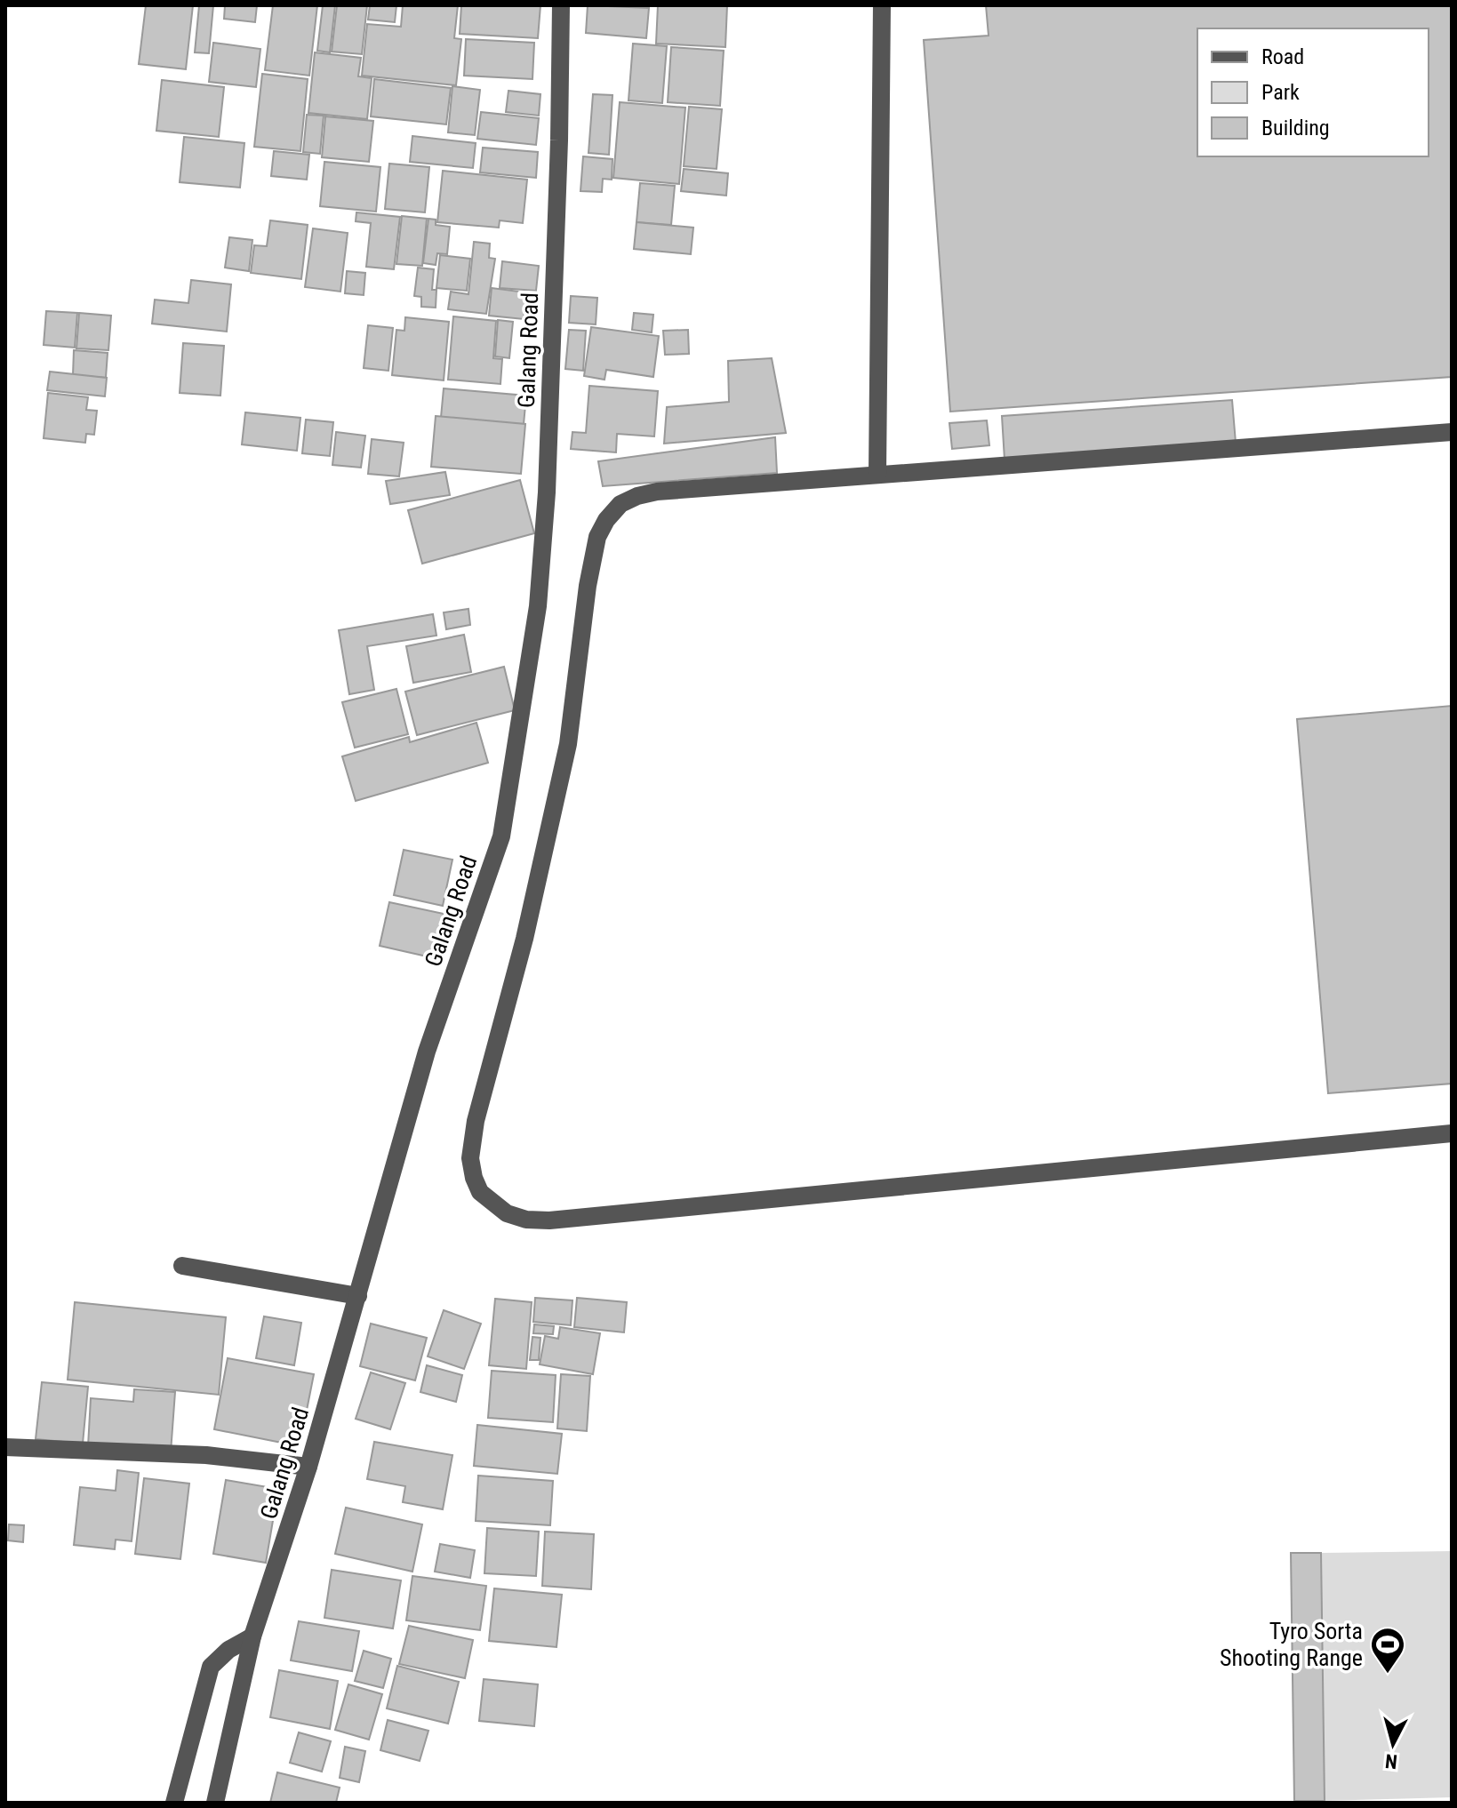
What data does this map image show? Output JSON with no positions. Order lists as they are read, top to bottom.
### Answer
{
  "streets": {
    "street": ["Galang Road"]
  },
  "places": {
    "sports": ["Tyro Sorta Shooting Range"]
  },
  "legend": ["Road", "Park", "Building"],
  "north": "bottom"
}
